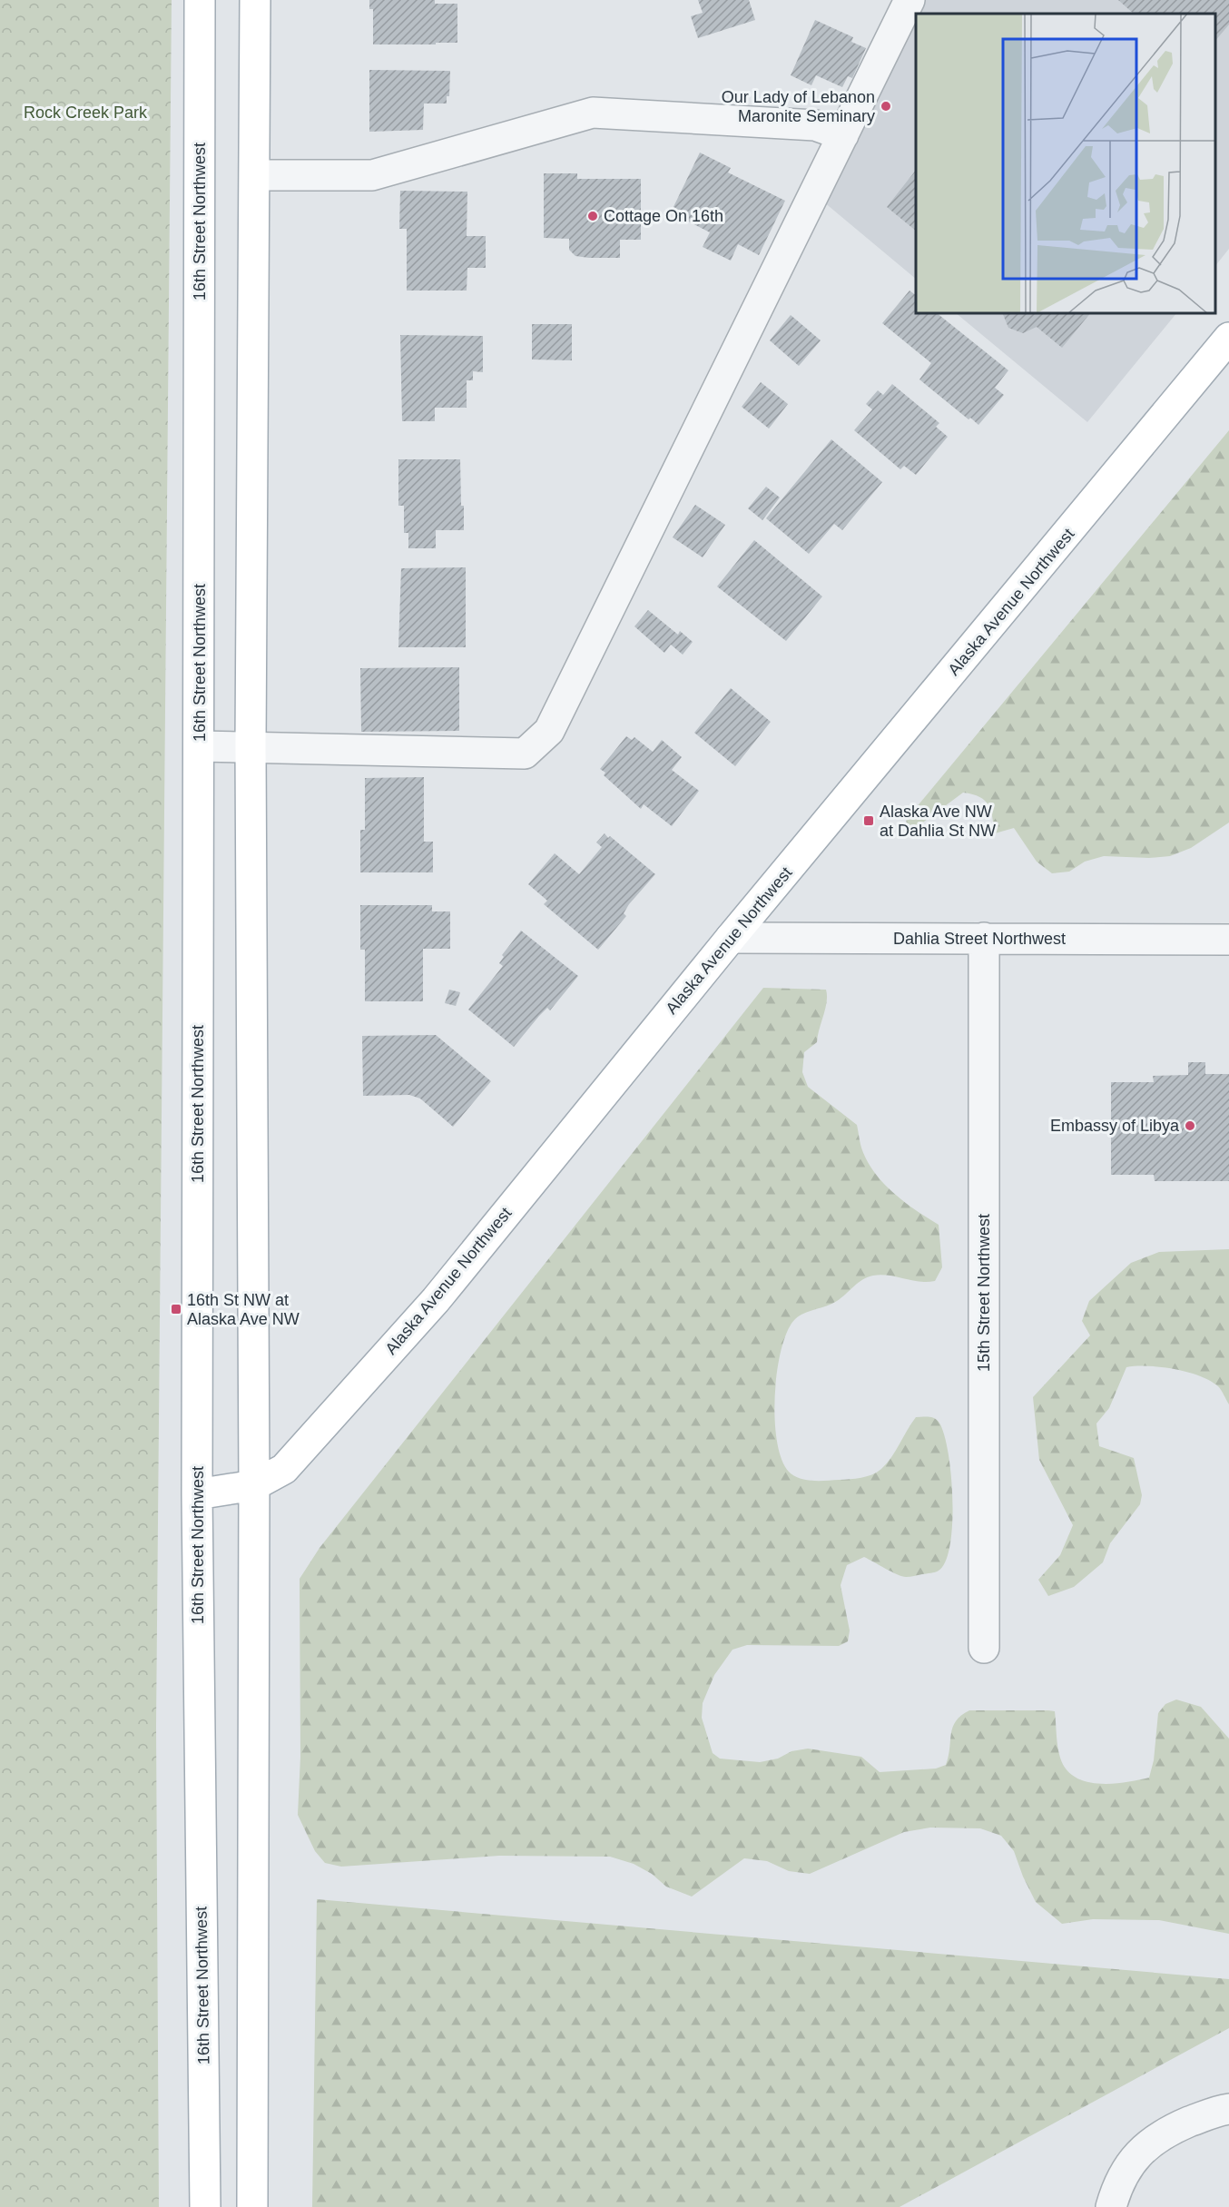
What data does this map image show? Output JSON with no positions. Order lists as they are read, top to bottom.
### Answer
{
  "streets": {
    "main road": ["16th Street Northwest", "Alaska Avenue Northwest"],
    "street": ["Dahlia Street Northwest", "15th Street Northwest"]
  },
  "crossings": [
    ["16th Street Northwest", "Alaska Avenue Northwest"],
    ["Alaska Avenue Northwest", "Dahlia Street Northwest"],
    ["Dahlia Street Northwest", "15th Street Northwest"]
  ],
  "parks": ["Rock Creek Park"],
  "places": {
    "other": ["Our Lady of Lebanon Maronite Seminary", "Cottage On 16th", "Embassy of Libya"],
    "transit": ["Alaska Ave NW at Dahlia St NW", "16th St NW at Alaska Ave NW"]
  }
}
